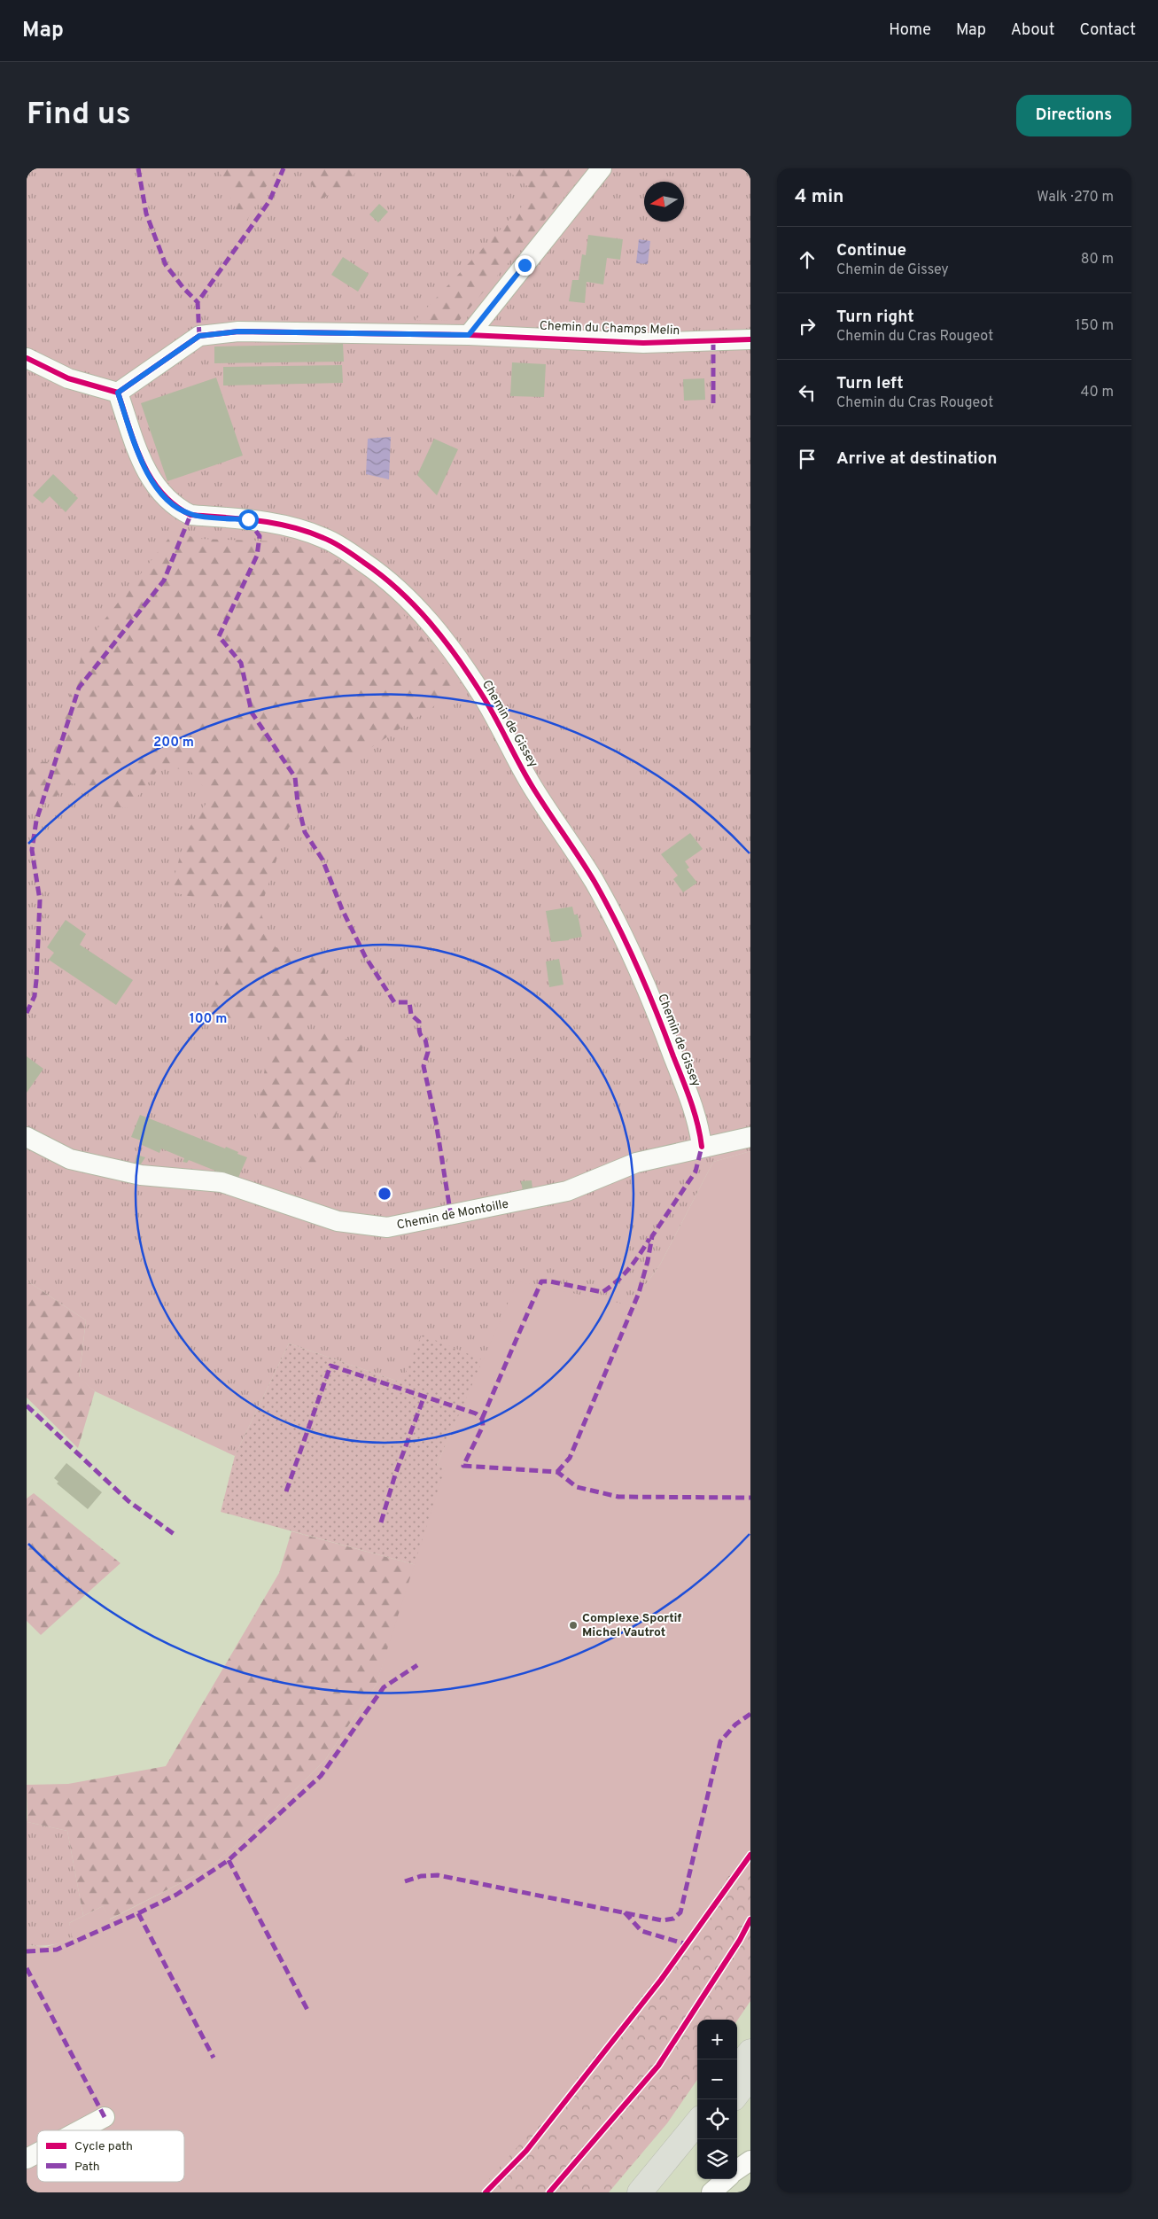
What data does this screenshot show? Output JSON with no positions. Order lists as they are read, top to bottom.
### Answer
{
  "streets": {
    "street": ["Chemin du Champs Melin", "Chemin de Gissey", "Chemin de Montoille"]
  },
  "crossings": [
    ["Chemin du Champs Melin", "Chemin de Gissey"],
    ["Chemin de Gissey", "Chemin de Montoille"]
  ],
  "places": ["Complexe Sportif Michel Vautrot"],
  "legend": ["Cycle path", "Path"],
  "north": "left",
  "page": {
    "header": "Map",
    "nav": [
      "Home",
      "Map",
      "About",
      "Contact"
    ],
    "buttons": "Directions",
    "title": "Find us",
    "heading": ["4 min", "Walk · 270 m"],
    "list": [
      ["Continue", "Chemin de Gissey", "80 m"],
      ["Turn right", "Chemin du Cras Rougeot", "150 m"],
      ["Turn left", "Chemin du Cras Rougeot", "40 m"],
      "Arrive at destination"
    ],
    "map_buttons": ["+", "−"]
  },
  "rings": ["200 m", "100 m"]
}
